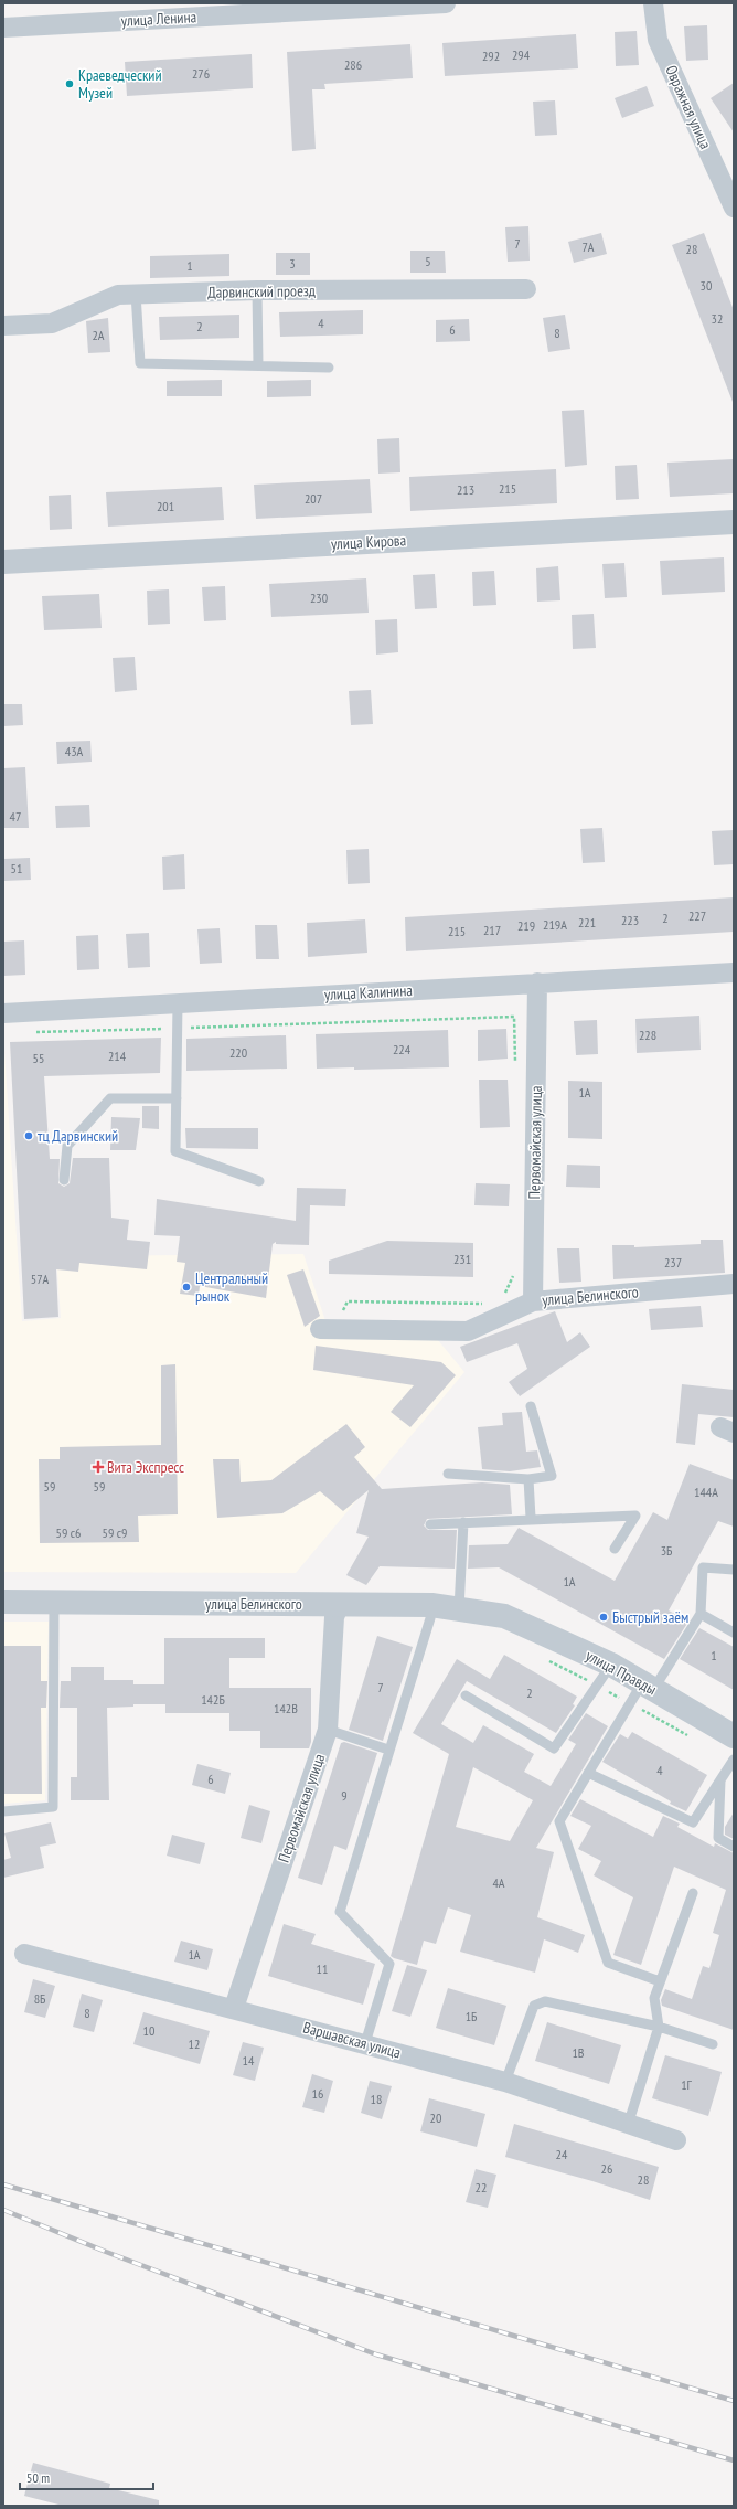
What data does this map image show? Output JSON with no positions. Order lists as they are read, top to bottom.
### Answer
{
  "streets": {
    "street": [
      "улица Ленина",
      "Овражная улица",
      "Дарвинский проезд",
      "улица Кирова",
      "улица Калинина",
      "Первомайская улица",
      "улица Белинского",
      "улица Правды",
      "Варшавская улица"
    ]
  },
  "crossings": [
    ["улица Калинина", "Первомайская улица"],
    ["Первомайская улица", "улица Белинского"],
    ["Первомайская улица", "Варшавская улица"],
    ["улица Белинского", "улица Правды"]
  ],
  "places": {
    "other": [
      "Краеведческий Музей",
      "тц Дарвинский",
      "Центральный рынок",
      "Быстрый заём"
    ],
    "health": ["Вита Экспресс"]
  },
  "house_numbers": [
    "294",
    "292",
    "286",
    "276",
    "7",
    "7А",
    "28",
    "5",
    "3",
    "1",
    "30",
    "32",
    "4",
    "2",
    "6",
    "8",
    "2А",
    "215",
    "213",
    "207",
    "201",
    "230",
    "43А",
    "47",
    "51",
    "227",
    "2",
    "223",
    "221",
    "219А",
    "219",
    "217",
    "215",
    "228",
    "224",
    "220",
    "214",
    "55",
    "1А",
    "231",
    "237",
    "57А",
    "59",
    "59",
    "144А",
    "59 с6",
    "59 с9",
    "3Б",
    "1А",
    "1",
    "7",
    "2",
    "142Б",
    "142В",
    "4",
    "6",
    "9",
    "4А",
    "1А",
    "11",
    "8Б",
    "8",
    "1Б",
    "10",
    "12",
    "1В",
    "14",
    "1Г",
    "16",
    "18",
    "20",
    "24",
    "26",
    "28",
    "22"
  ],
  "scale_bar": "50 m"
}
